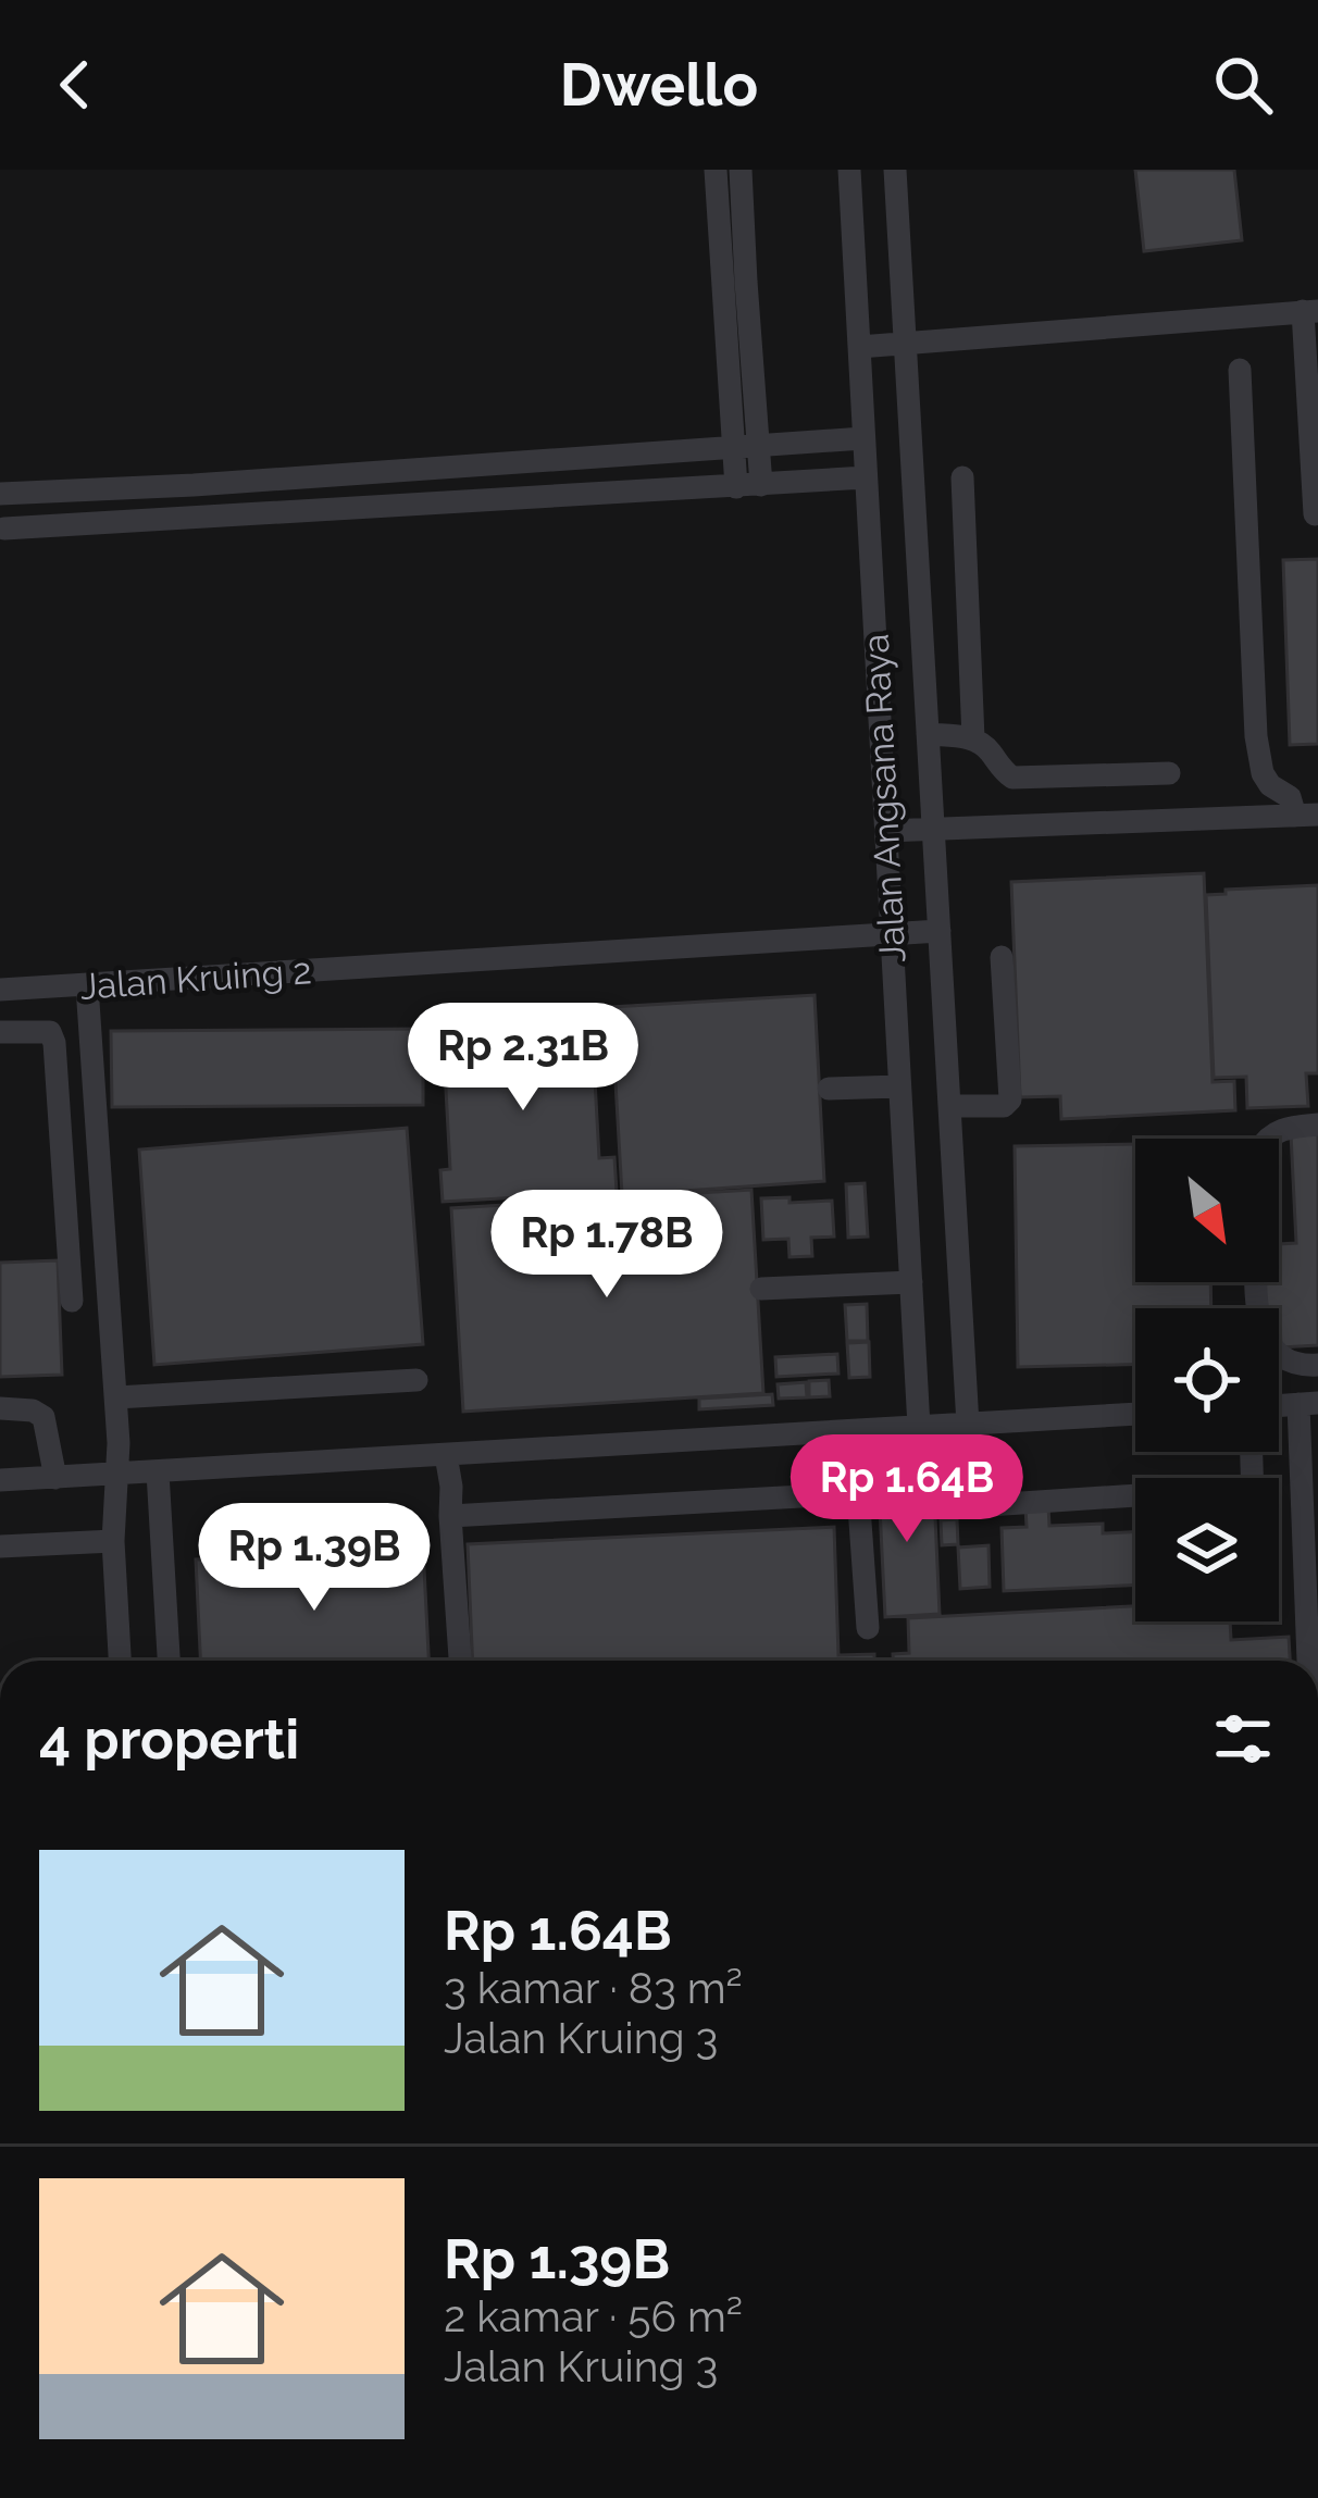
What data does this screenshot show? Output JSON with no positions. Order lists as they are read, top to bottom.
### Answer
{
  "streets": {
    "street": ["Jalan Angsana Raya", "Jalan Kruing 2"]
  },
  "crossings": [
    ["Jalan Angsana Raya", "Jalan Kruing 2"]
  ],
  "north": "bottom right",
  "page": {
    "header": "Dwello",
    "price": [
      "Rp 2.31B",
      "Rp 1.78B",
      "Rp 1.64B",
      "Rp 1.39B"
    ],
    "heading": "4 properti",
    "list": [
      {
        "name": "Rp 1.64B",
        "note": "3 kamar · 83 m² · Jalan Kruing 3"
      },
      {
        "name": "Rp 1.39B",
        "note": "2 kamar · 56 m² · Jalan Kruing 3"
      }
    ]
  }
}
